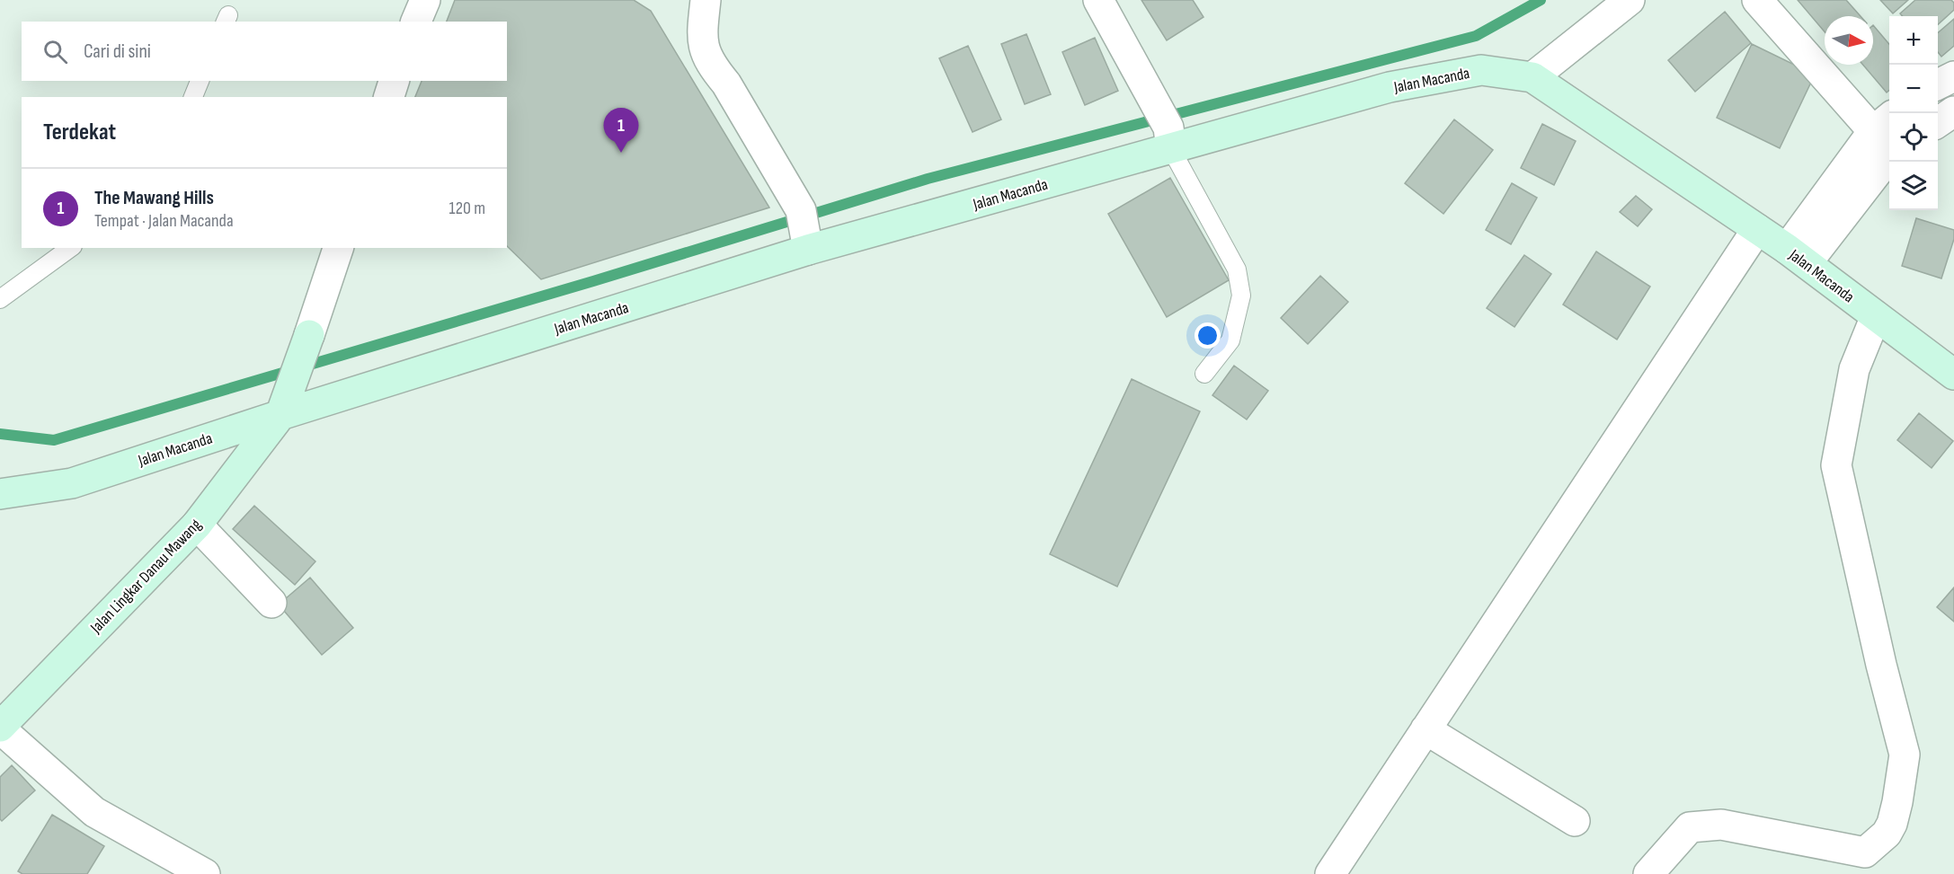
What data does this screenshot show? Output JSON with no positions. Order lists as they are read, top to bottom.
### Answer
{
  "streets": {
    "street": ["Jalan Macanda", "Jalan Lingkar Danau Mawang"]
  },
  "crossings": [
    ["Jalan Macanda", "Jalan Lingkar Danau Mawang"]
  ],
  "north": "right",
  "page": {
    "map_buttons": ["+", "−"],
    "search": "Cari di sini",
    "heading": "Terdekat",
    "pins": "1",
    "list": [
      {
        "mark": "1",
        "name": "The Mawang Hills",
        "note": "Tempat · Jalan Macanda",
        "value": "120 m"
      }
    ]
  }
}
